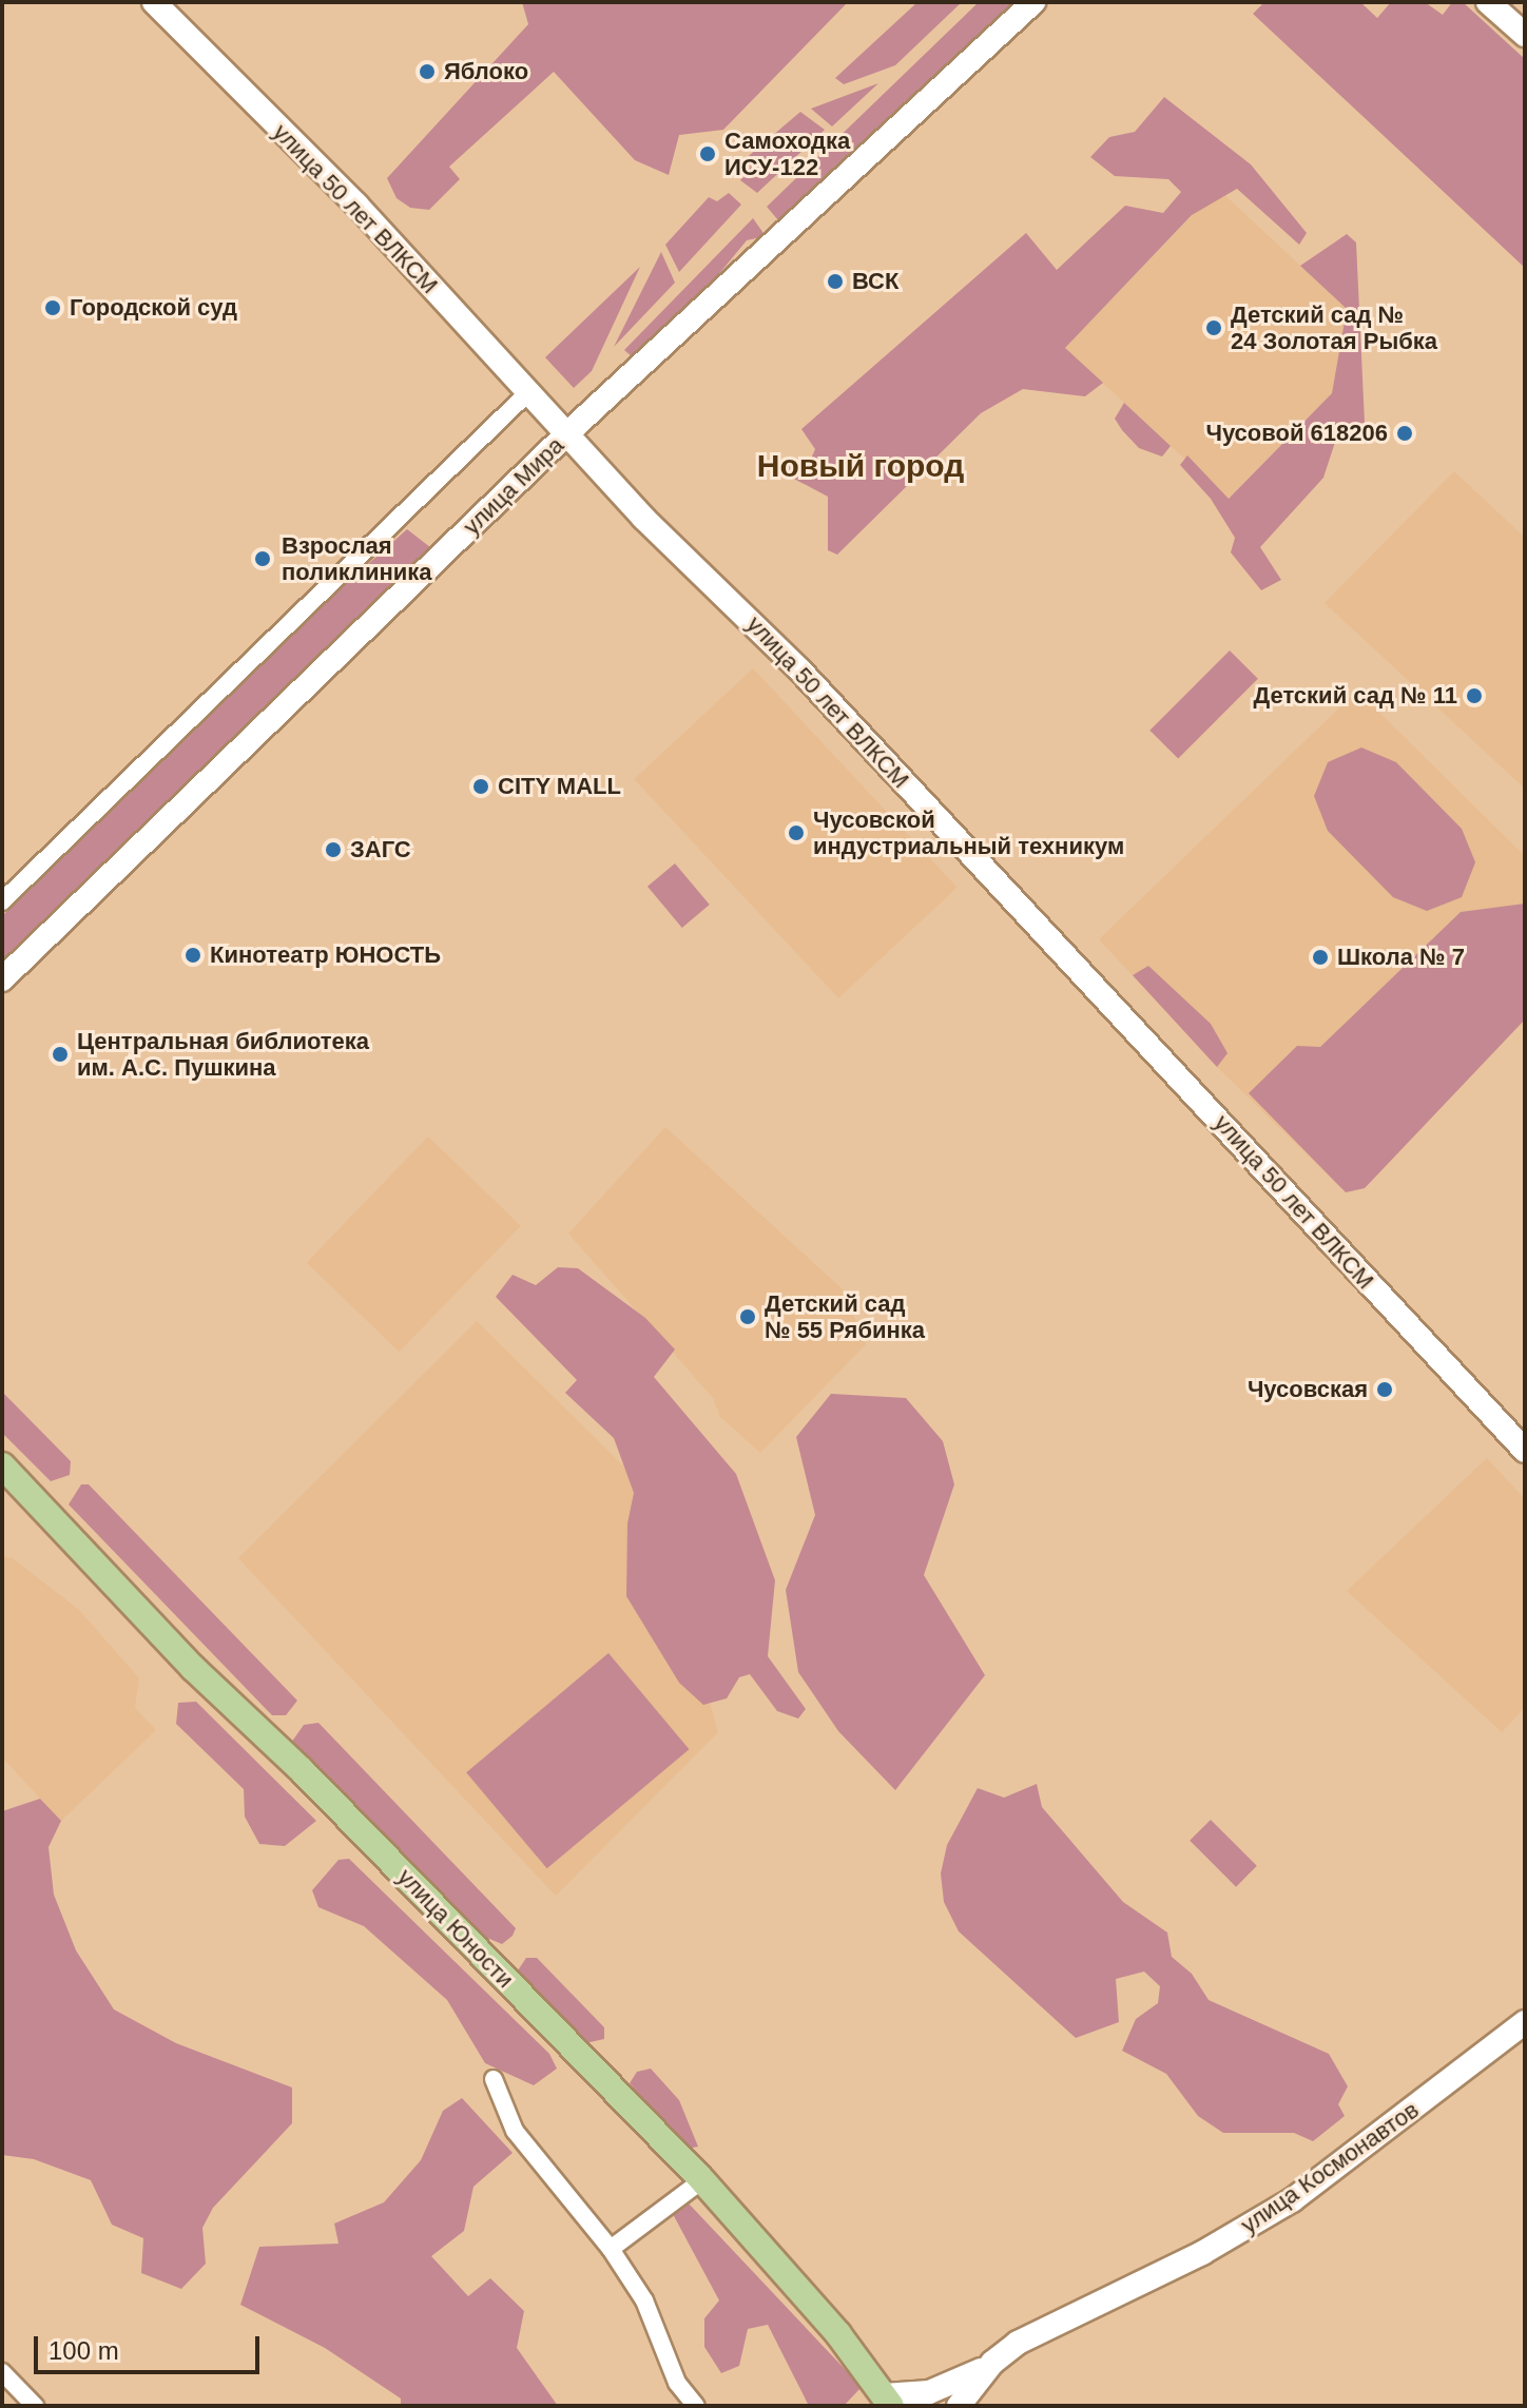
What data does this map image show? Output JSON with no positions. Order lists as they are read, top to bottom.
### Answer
{
  "streets": {
    "main road": ["улица Юности"],
    "street": ["улица 50 лет ВЛКСМ", "улица Мира", "улица Космонавтов"]
  },
  "crossings": [
    ["улица 50 лет ВЛКСМ", "улица Мира"]
  ],
  "districts": ["Новый город"],
  "places": [
    "Яблоко",
    "Самоходка ИСУ-122",
    "ВСК",
    "Городской суд",
    "Детский сад № 24 Золотая Рыбка",
    "Чусовой 618206",
    "Взрослая поликлиника",
    "Детский сад № 11",
    "CITY MALL",
    "Чусовской индустриальный техникум",
    "ЗАГС",
    "Кинотеатр ЮНОСТЬ",
    "Школа № 7",
    "Центральная библиотека им. А.С. Пушкина",
    "Детский сад № 55 Рябинка",
    "Чусовская"
  ],
  "scale_bar": "100 m"
}
